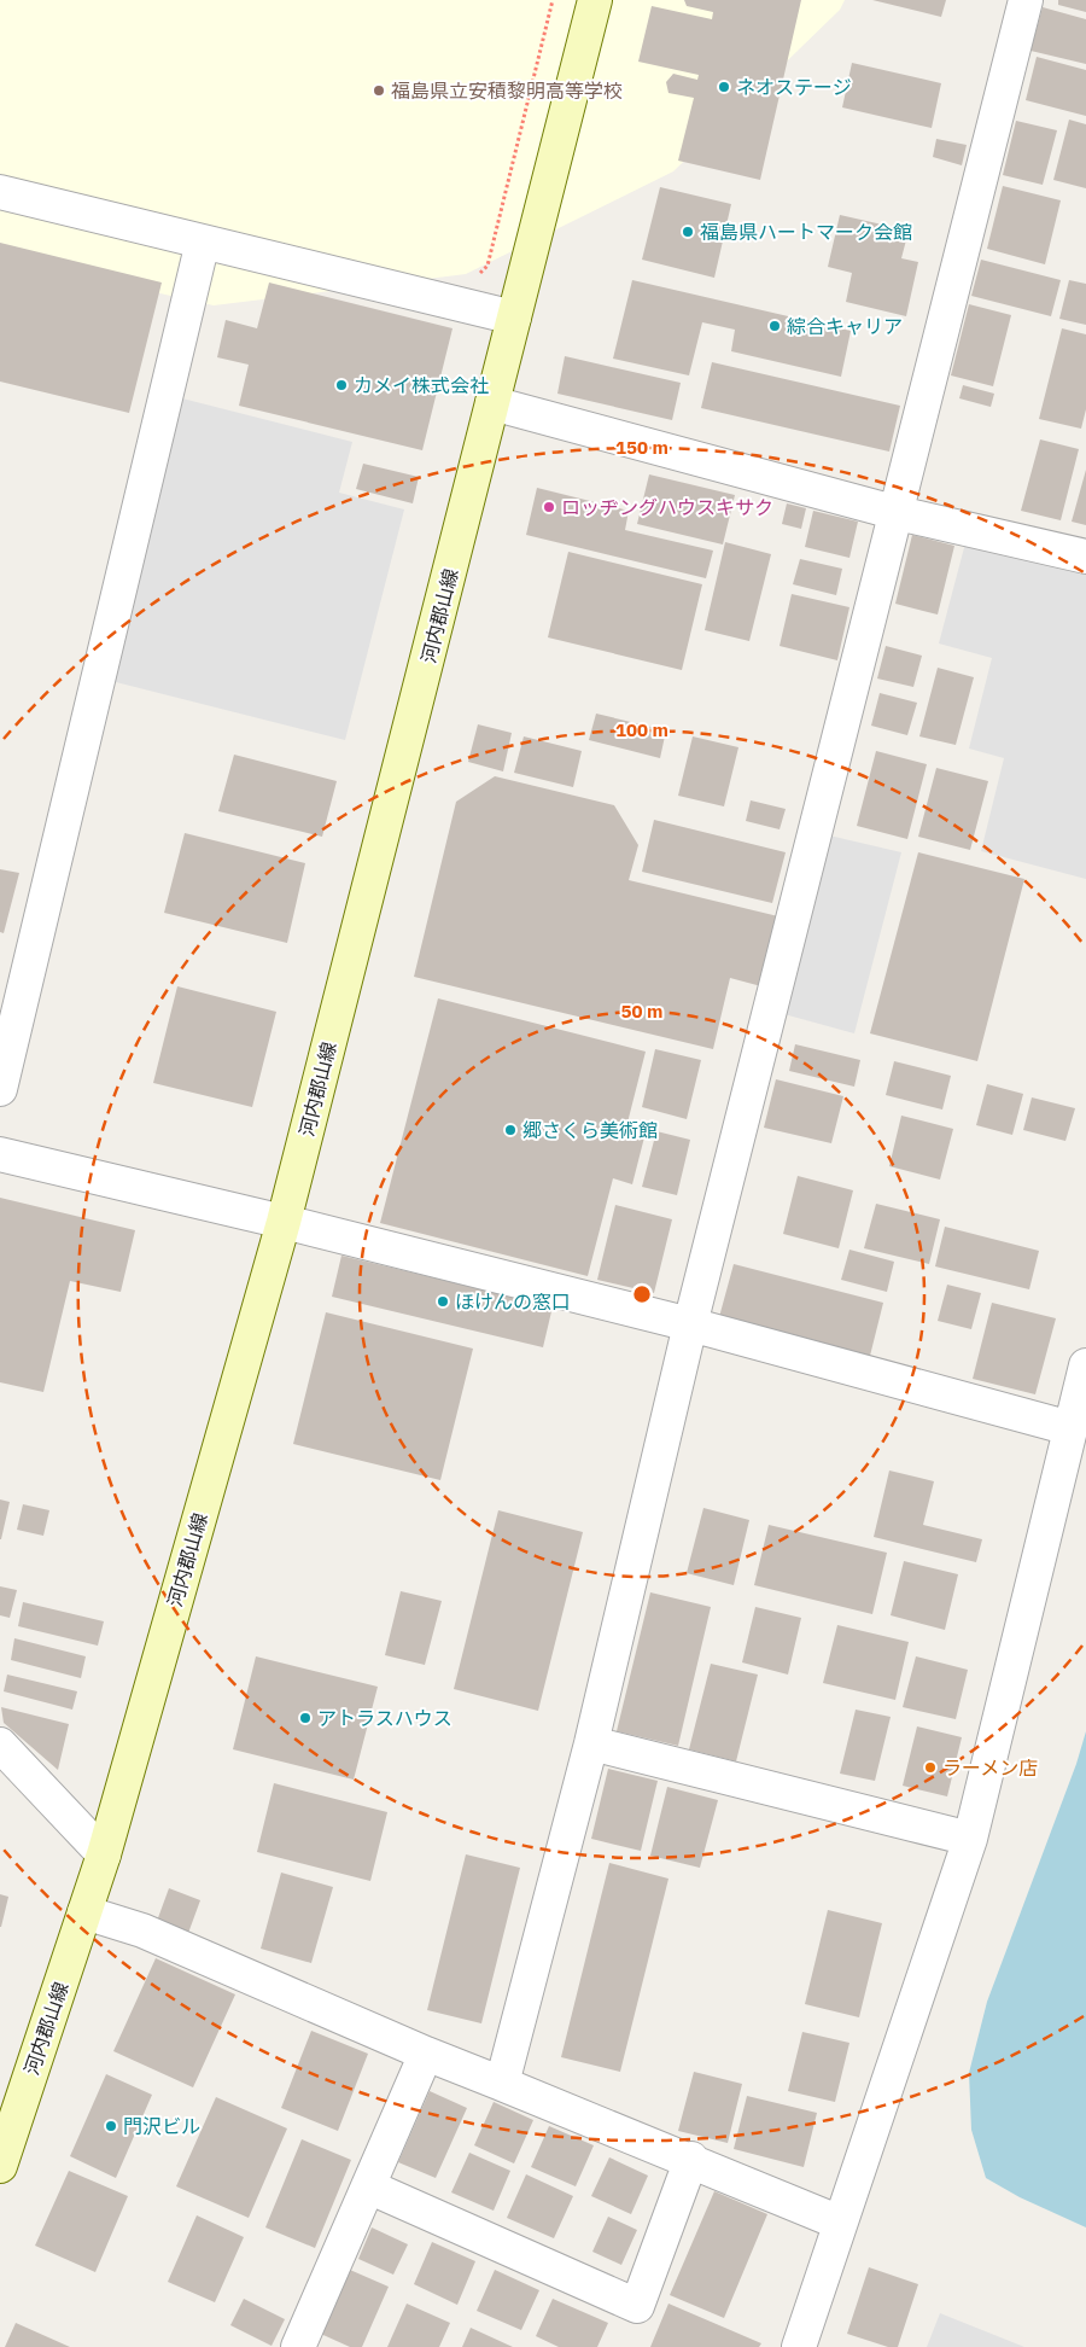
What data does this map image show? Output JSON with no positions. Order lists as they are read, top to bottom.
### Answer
{
  "streets": {
    "main road": ["河内郡山線"]
  },
  "places": [
    "ネオステージ",
    "福島県立安積黎明高等学校",
    "福島県ハートマーク会館",
    "綜合キャリア",
    "カメイ株式会社",
    "ロッヂングハウスキサク",
    "郷さくら美術館",
    "ほけんの窓口",
    "アトラスハウス",
    "ラーメン店",
    "門沢ビル"
  ],
  "rings": ["150 m", "100 m", "50 m"]
}
